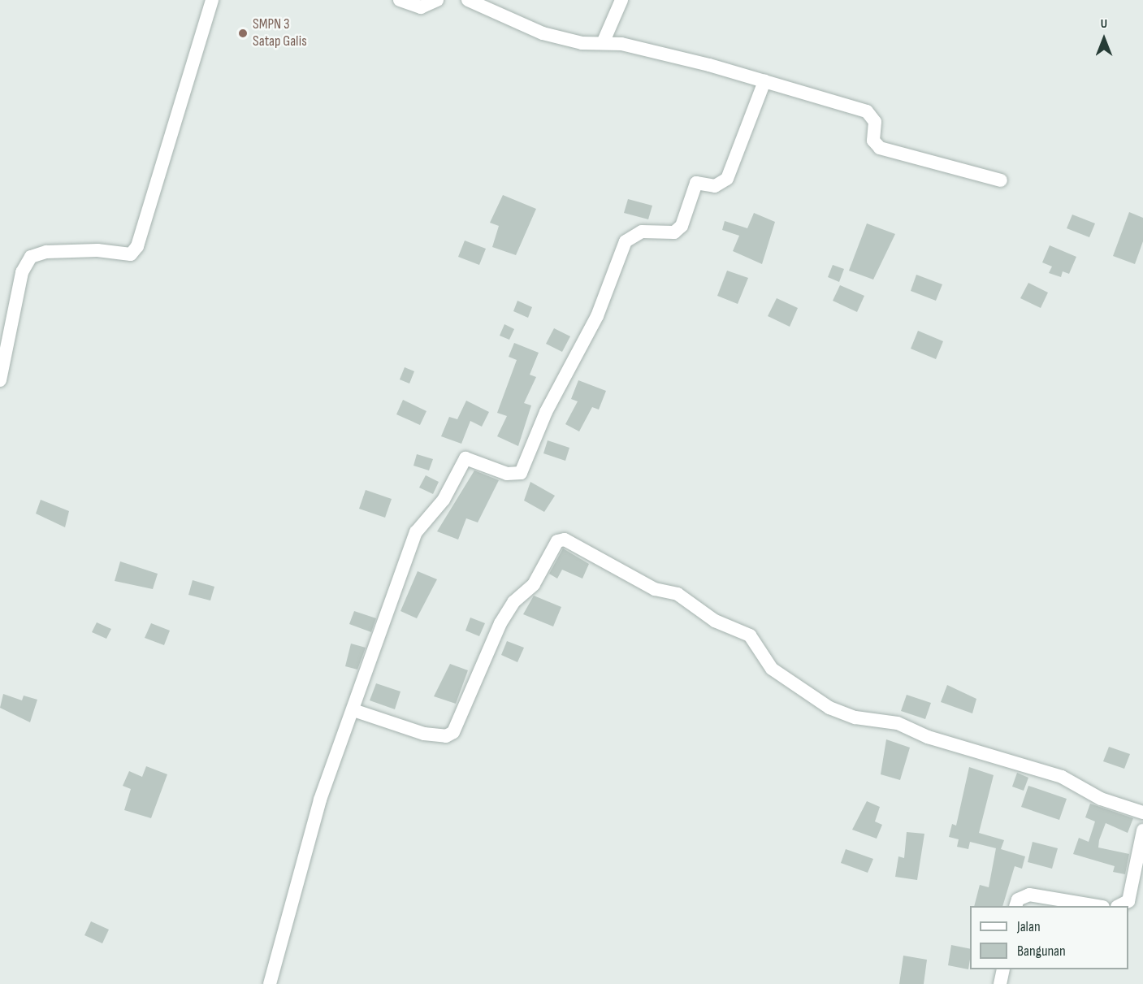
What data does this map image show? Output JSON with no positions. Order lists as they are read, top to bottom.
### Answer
{
  "places": ["SMPN 3 Satap Galis"],
  "legend": ["Jalan", "Bangunan"],
  "north": "top"
}
